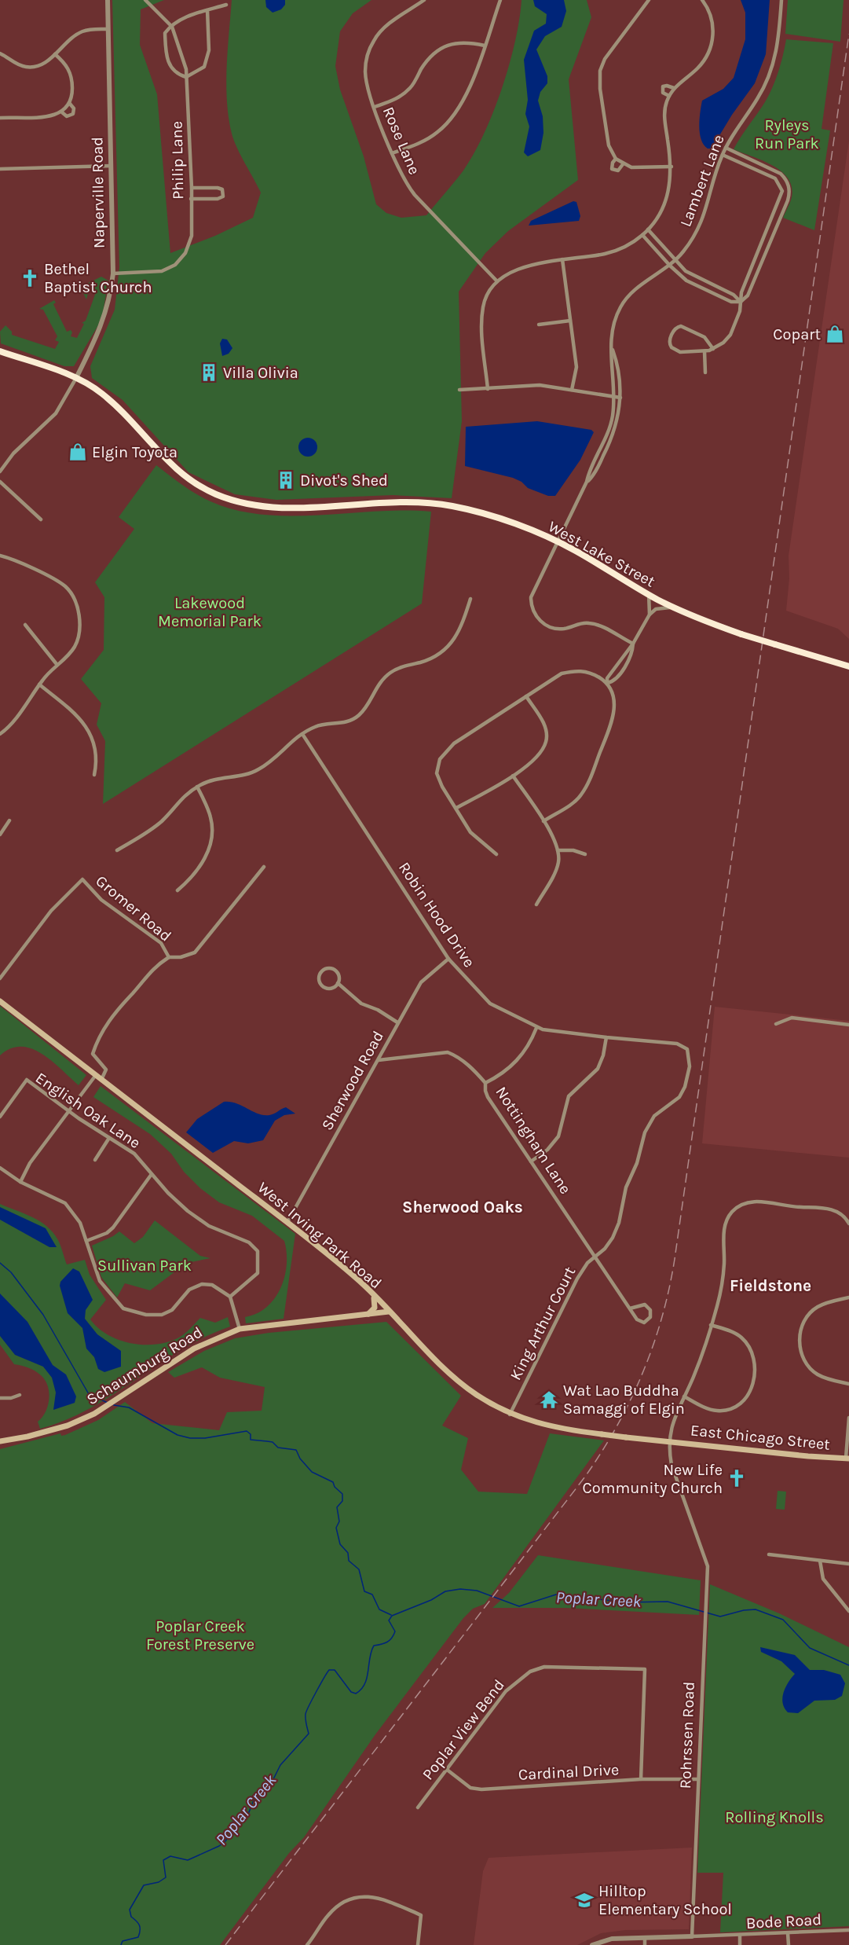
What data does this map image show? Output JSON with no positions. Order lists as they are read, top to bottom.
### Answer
{
  "streets": {
    "highway": ["West Lake Street"],
    "main road": ["West Irving Park Road", "Schaumburg Road", "East Chicago Street"],
    "street": [
      "Rose Lane",
      "Philip Lane",
      "Lambert Lane",
      "Naperville Road",
      "Gromer Road",
      "Robin Hood Drive",
      "Sherwood Road",
      "English Oak Lane",
      "Nottingham Lane",
      "King Arthur Court",
      "Poplar View Bend",
      "Rohrssen Road",
      "Cardinal Drive",
      "Bode Road"
    ]
  },
  "crossings": [
    ["Philip Lane", "Naperville Road"],
    ["Lambert Lane", "West Lake Street"],
    ["Naperville Road", "West Lake Street"],
    ["Gromer Road", "West Irving Park Road"],
    ["Robin Hood Drive", "Sherwood Road"],
    ["Robin Hood Drive", "King Arthur Court"],
    ["Sherwood Road", "Nottingham Lane"],
    ["Sherwood Road", "West Irving Park Road"],
    ["Nottingham Lane", "King Arthur Court"],
    ["West Irving Park Road", "King Arthur Court"],
    ["West Irving Park Road", "Schaumburg Road"],
    ["West Irving Park Road", "East Chicago Street"],
    ["West Irving Park Road", "Rohrssen Road"],
    ["East Chicago Street", "Rohrssen Road"],
    ["Poplar View Bend", "Cardinal Drive"],
    ["Rohrssen Road", "Cardinal Drive"],
    ["Rohrssen Road", "Bode Road"]
  ],
  "districts": ["Sherwood Oaks", "Fieldstone"],
  "water": ["Poplar Creek"],
  "parks": [
    "Ryleys Run Park",
    "Lakewood Memorial Park",
    "Sullivan Park",
    "Poplar Creek Forest Preserve",
    "Rolling Knolls"
  ],
  "places": {
    "church": ["Bethel Baptist Church", "New Life Community Church"],
    "shop": ["Copart", "Elgin Toyota"],
    "building": ["Villa Olivia", "Divot's Shed"],
    "temple": ["Wat Lao Buddha Samaggi of Elgin"],
    "school or university": ["Hilltop Elementary School"]
  }
}
